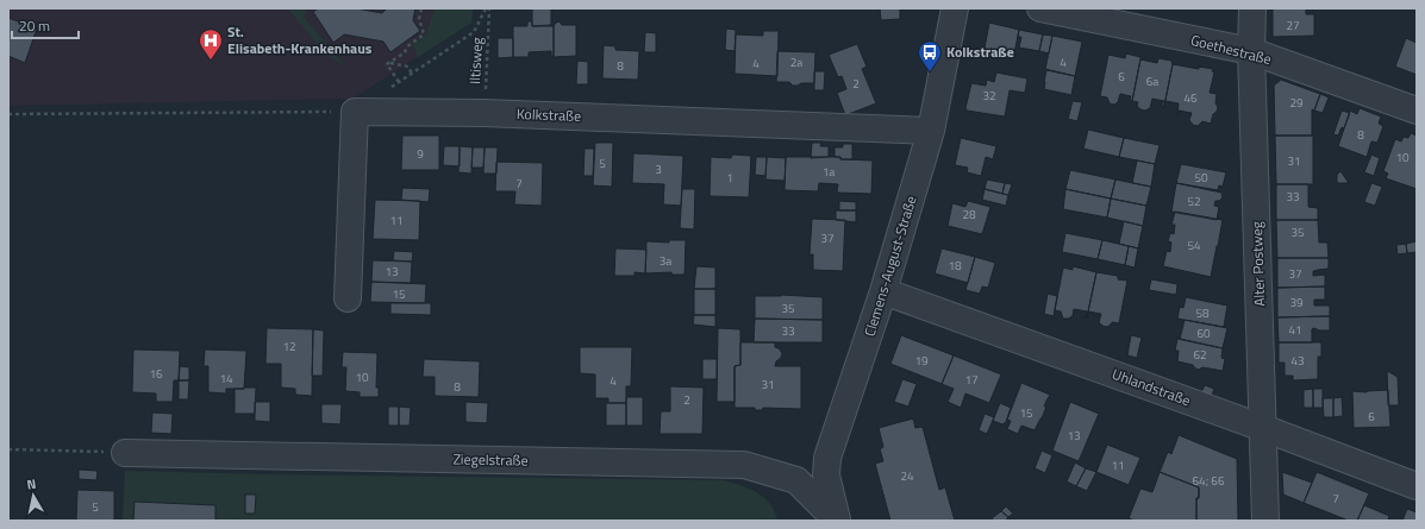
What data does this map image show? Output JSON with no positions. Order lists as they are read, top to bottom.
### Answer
{
  "streets": {
    "street": [
      "Goethestraße",
      "Kolkstraße",
      "Alter Postweg",
      "Clemens-August-Straße",
      "Uhlandstraße",
      "Ziegelstraße"
    ],
    "path": ["Iltisweg"]
  },
  "crossings": [
    ["Goethestraße", "Alter Postweg"],
    ["Iltisweg", "Kolkstraße"],
    ["Kolkstraße", "Clemens-August-Straße"],
    ["Alter Postweg", "Uhlandstraße"],
    ["Clemens-August-Straße", "Uhlandstraße"],
    ["Clemens-August-Straße", "Ziegelstraße"]
  ],
  "places": {
    "hospital": ["St. Elisabeth-Krankenhaus"],
    "bus stop": ["Kolkstraße"]
  },
  "house_numbers": [
    "27",
    "2a",
    "4",
    "4",
    "8",
    "6",
    "6a",
    "2",
    "32",
    "46",
    "29",
    "8",
    "9",
    "10",
    "31",
    "5",
    "3",
    "1a",
    "1",
    "50",
    "7",
    "33",
    "52",
    "28",
    "11",
    "35",
    "37",
    "54",
    "3a",
    "18",
    "13",
    "37",
    "15",
    "39",
    "35",
    "58",
    "41",
    "33",
    "60",
    "12",
    "62",
    "19",
    "43",
    "16",
    "10",
    "14",
    "17",
    "4",
    "31",
    "8",
    "2",
    "15",
    "6",
    "13",
    "11",
    "24",
    "64; 66",
    "7",
    "5"
  ],
  "scale_bar": "20 m",
  "north": "top"
}
